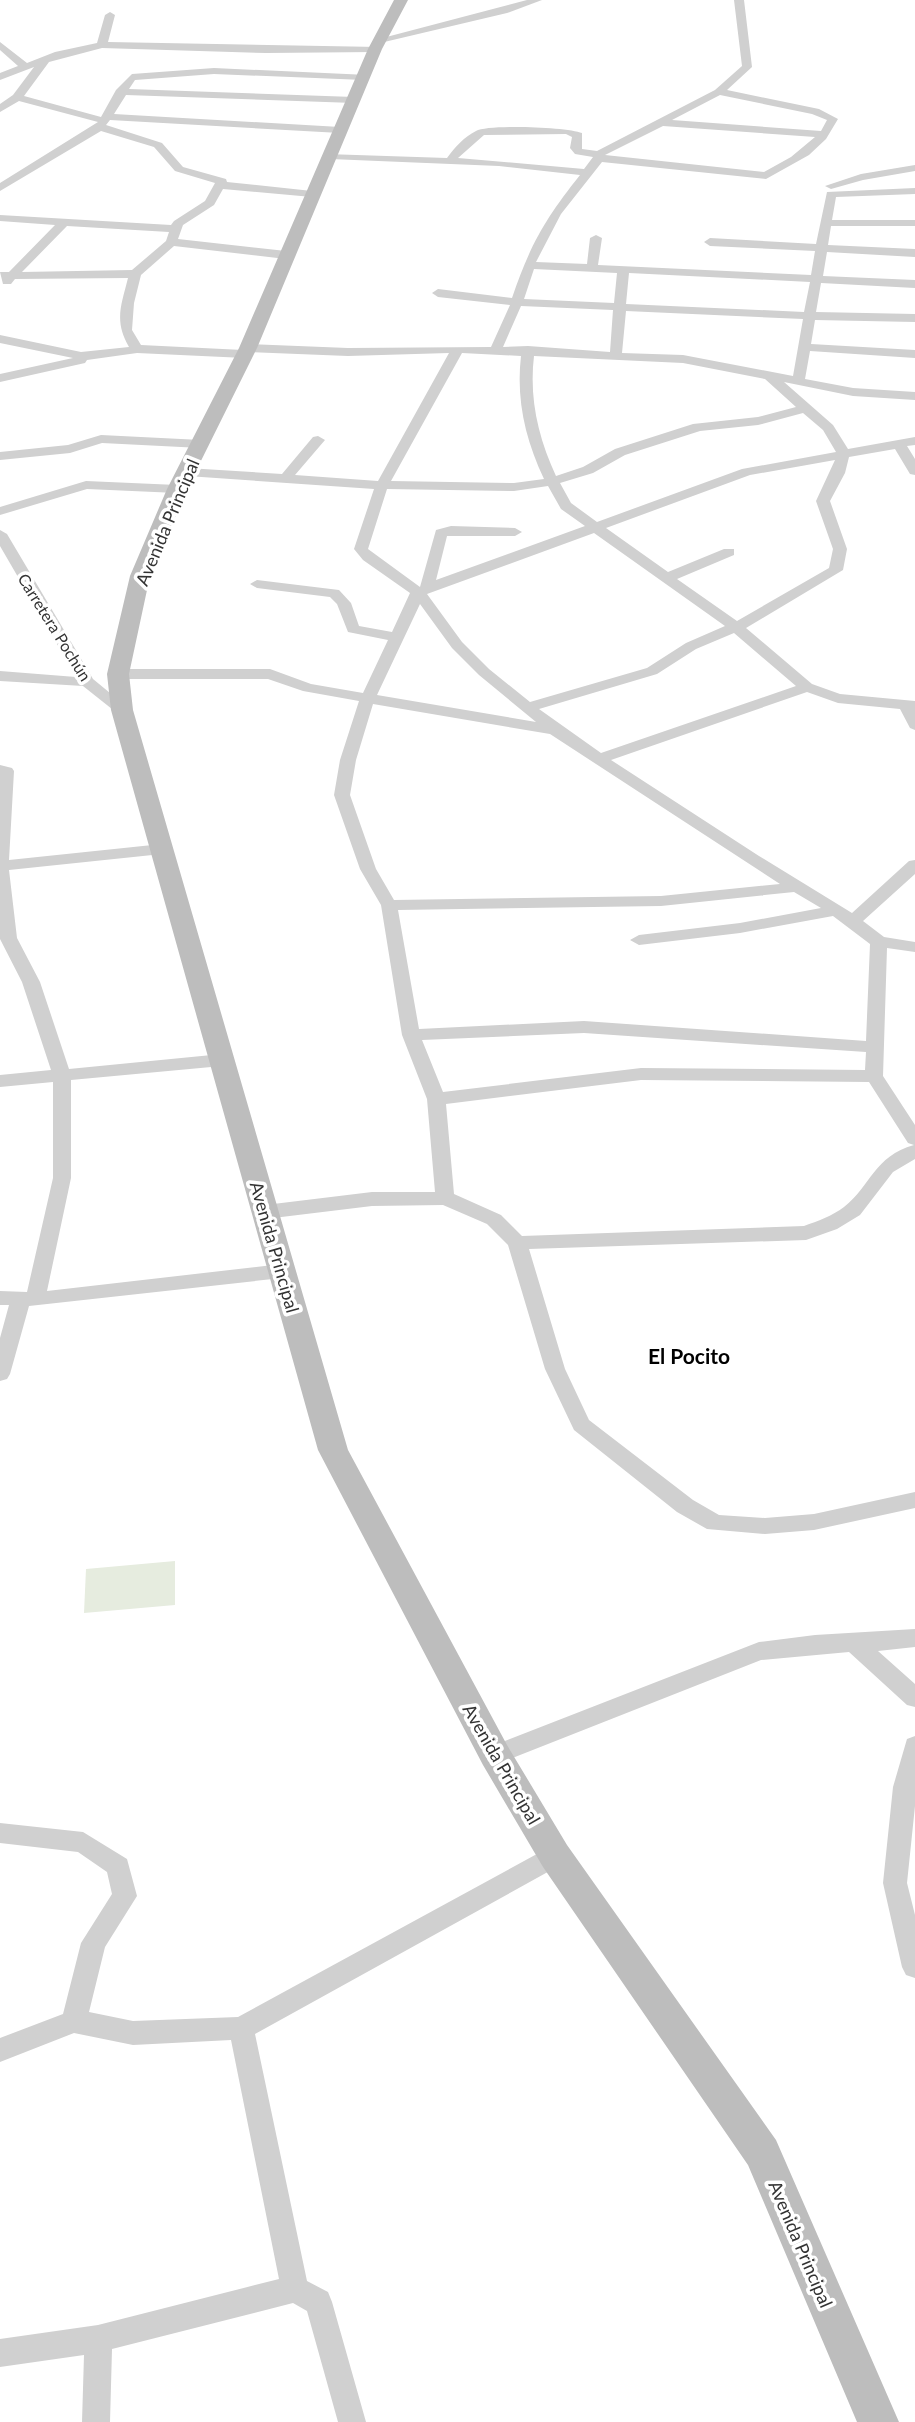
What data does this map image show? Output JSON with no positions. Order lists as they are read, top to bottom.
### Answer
{
  "streets": {
    "main road": ["Avenida Principal"],
    "street": ["Carretera Pochún"]
  },
  "crossings": [
    ["Avenida Principal", "Carretera Pochún"]
  ],
  "districts": ["El Pocito"]
}
